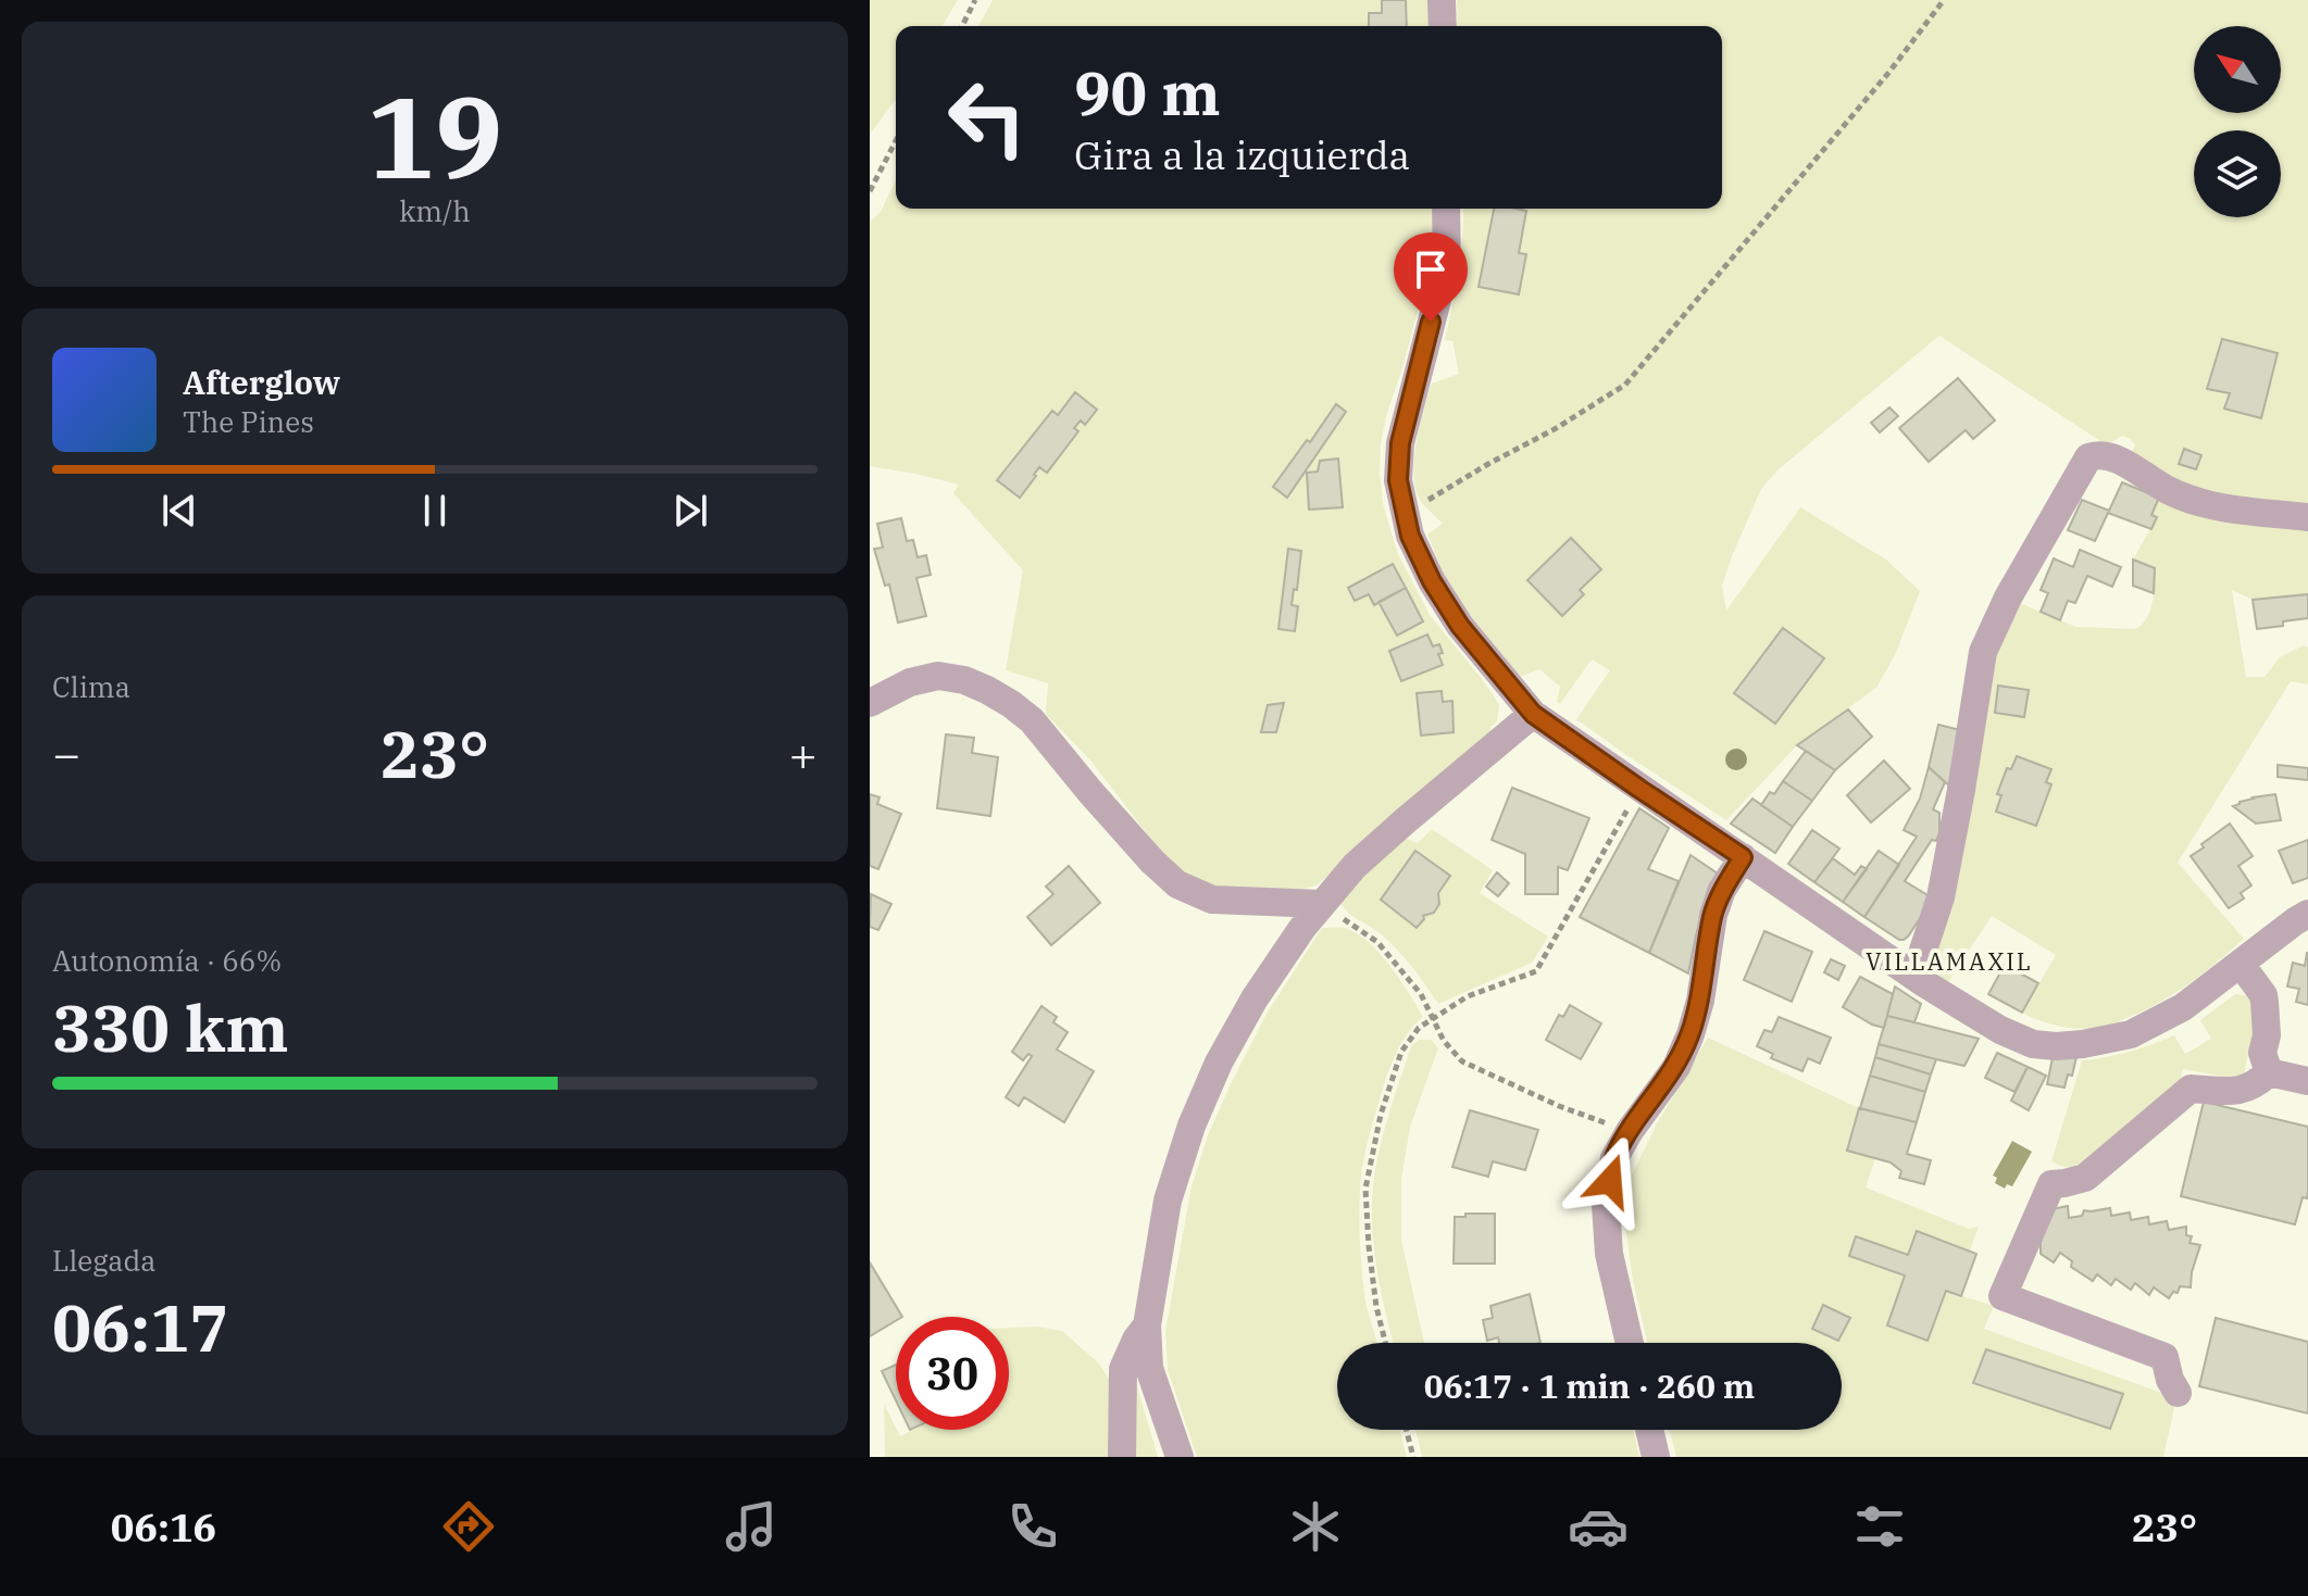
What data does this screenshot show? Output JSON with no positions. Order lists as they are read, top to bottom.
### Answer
{
  "districts": ["VILLAMAXIL"],
  "north": "top left",
  "page": {
    "tile": [
      ["19", "km/h"],
      "Clima",
      ["Autonomía · 66%", "330 km"],
      ["Llegada", "06:17"]
    ],
    "turn": ["90 m", "Gira a la izquierda"],
    "song": ["Afterglow", "The Pines"],
    "heat": ["−", "23°", "+"],
    "limit": "30",
    "trip": "06:17 · 1 min · 260 m",
    "tabs": ["06:16", "23°"]
  }
}
